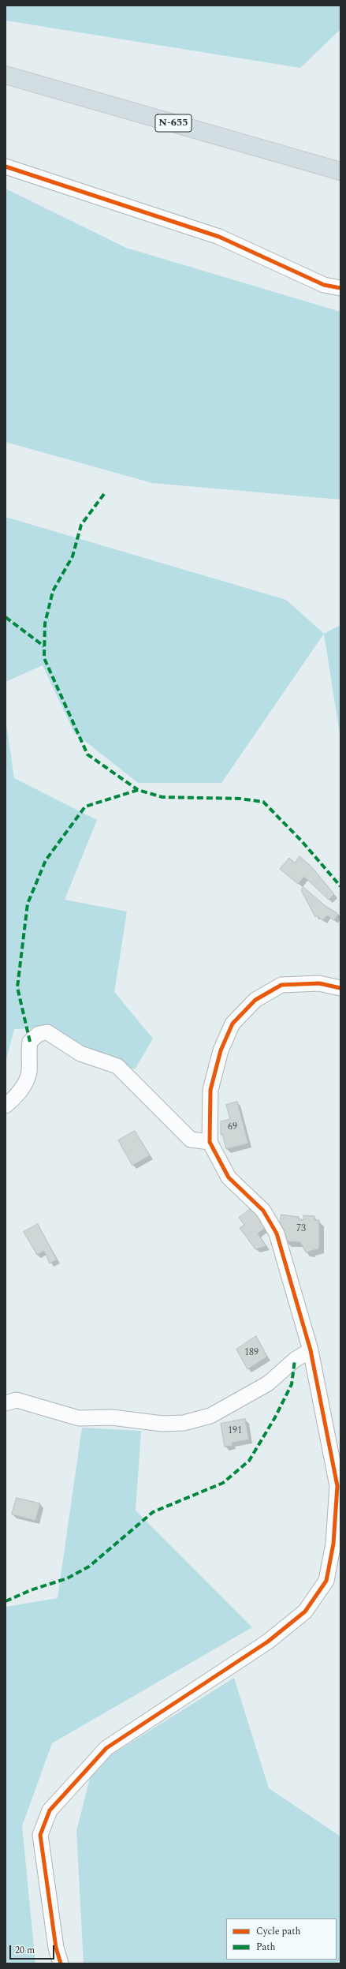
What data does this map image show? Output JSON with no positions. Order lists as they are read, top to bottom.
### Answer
{
  "streets": {
    "highway": ["N-655"]
  },
  "house_numbers": [
    "69",
    "73",
    "189",
    "191"
  ],
  "legend": ["Cycle path", "Path"],
  "scale_bar": "20 m"
}
